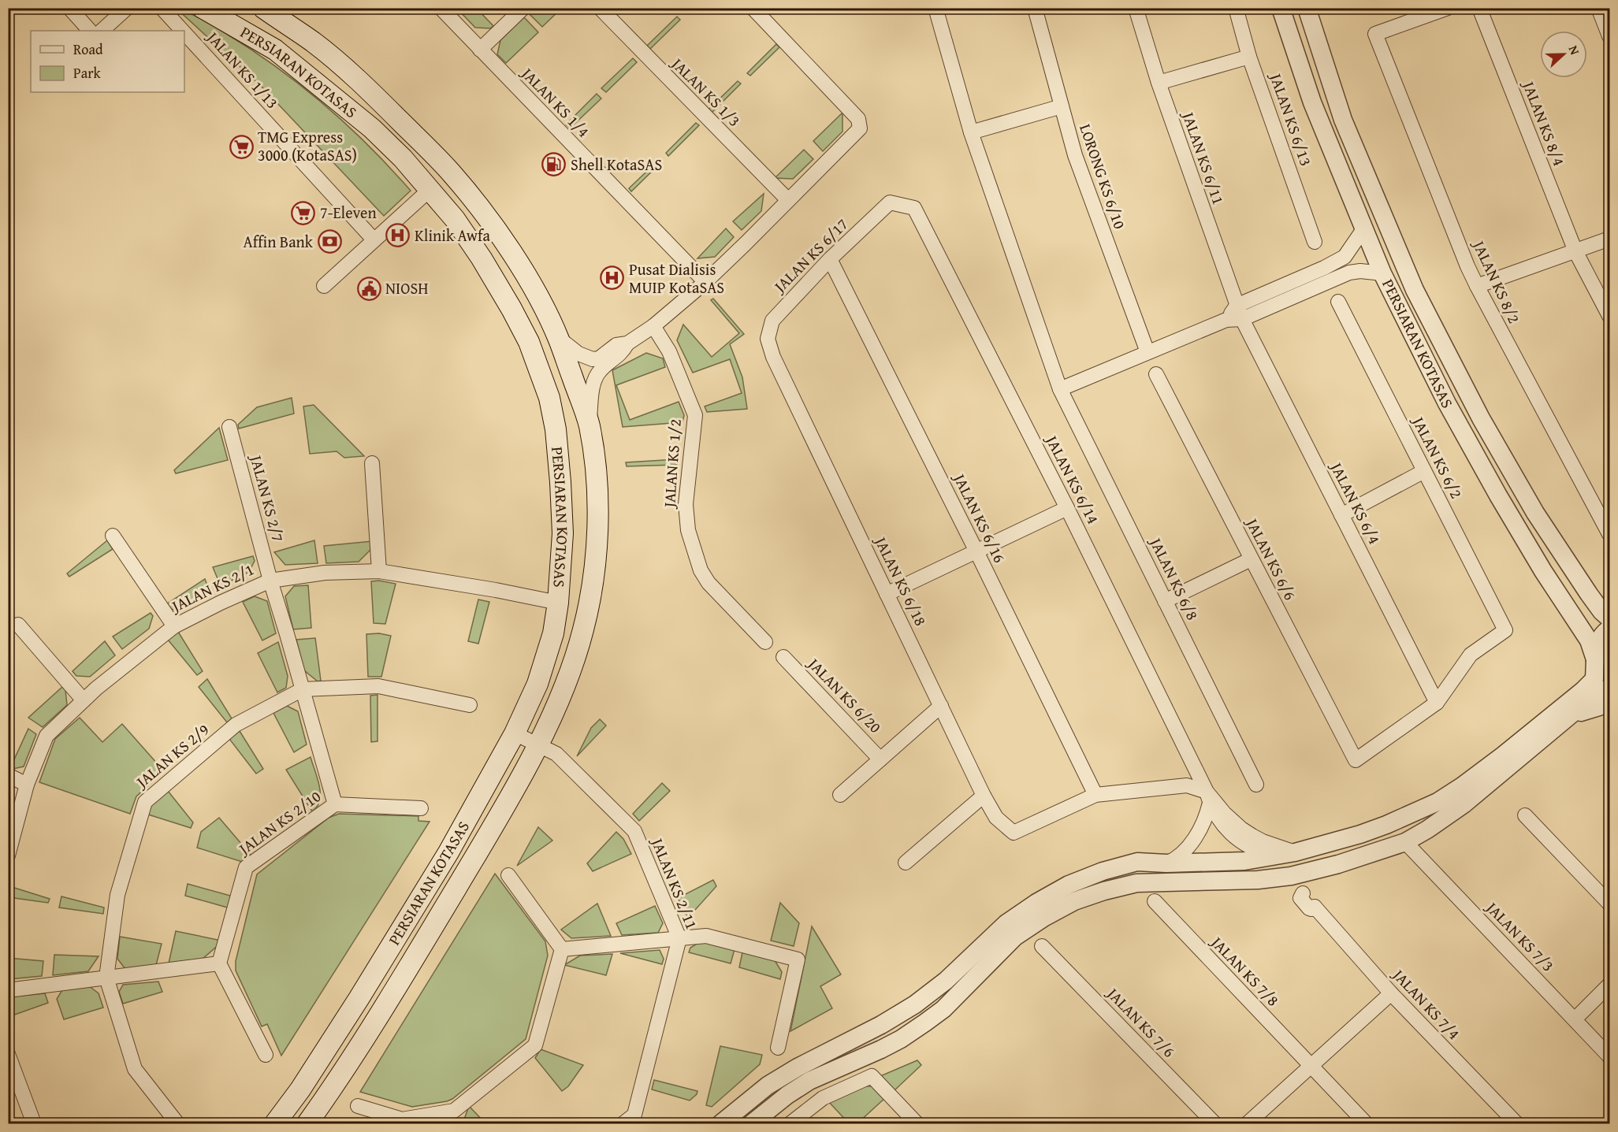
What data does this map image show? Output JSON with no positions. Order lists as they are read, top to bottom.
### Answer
{
  "streets": {
    "main road": ["PERSIARAN KOTASAS"],
    "street": [
      "JALAN KS 1/13",
      "JALAN KS 1/3",
      "JALAN KS 1/4",
      "JALAN KS 6/13",
      "JALAN KS 8/4",
      "JALAN KS 6/11",
      "LORONG KS 6/10",
      "JALAN KS 6/17",
      "JALAN KS 8/2",
      "JALAN KS 6/2",
      "JALAN KS 1/2",
      "JALAN KS 6/14",
      "JALAN KS 2/7",
      "JALAN KS 6/4",
      "JALAN KS 6/16",
      "JALAN KS 6/6",
      "JALAN KS 6/8",
      "JALAN KS 6/18",
      "JALAN KS 2/1",
      "JALAN KS 6/20",
      "JALAN KS 2/9",
      "JALAN KS 2/10",
      "JALAN KS 2/11",
      "JALAN KS 7/3",
      "JALAN KS 7/8",
      "JALAN KS 7/4",
      "JALAN KS 7/6"
    ]
  },
  "crossings": [
    ["PERSIARAN KOTASAS", "JALAN KS 2/1"],
    ["PERSIARAN KOTASAS", "JALAN KS 2/11"],
    ["JALAN KS 6/11", "JALAN KS 6/4"],
    ["JALAN KS 6/17", "JALAN KS 6/14"],
    ["JALAN KS 6/17", "JALAN KS 6/16"],
    ["JALAN KS 6/17", "JALAN KS 6/18"],
    ["JALAN KS 6/2", "JALAN KS 6/4"],
    ["JALAN KS 6/2", "JALAN KS 6/6"],
    ["JALAN KS 2/7", "JALAN KS 2/1"],
    ["JALAN KS 2/7", "JALAN KS 2/9"],
    ["JALAN KS 2/7", "JALAN KS 2/10"],
    ["JALAN KS 6/4", "JALAN KS 6/6"],
    ["JALAN KS 6/16", "JALAN KS 6/18"]
  ],
  "places": {
    "supermarket": ["TMG Express 3000 (KotaSAS)", "7-Eleven"],
    "fuel station": ["Shell KotaSAS"],
    "hospital": ["Klinik Awfa", "Pusat Dialisis MUIP KotaSAS"],
    "bank": ["Affin Bank"],
    "public building": ["NIOSH"]
  },
  "legend": ["Road", "Park"],
  "north": "right"
}
